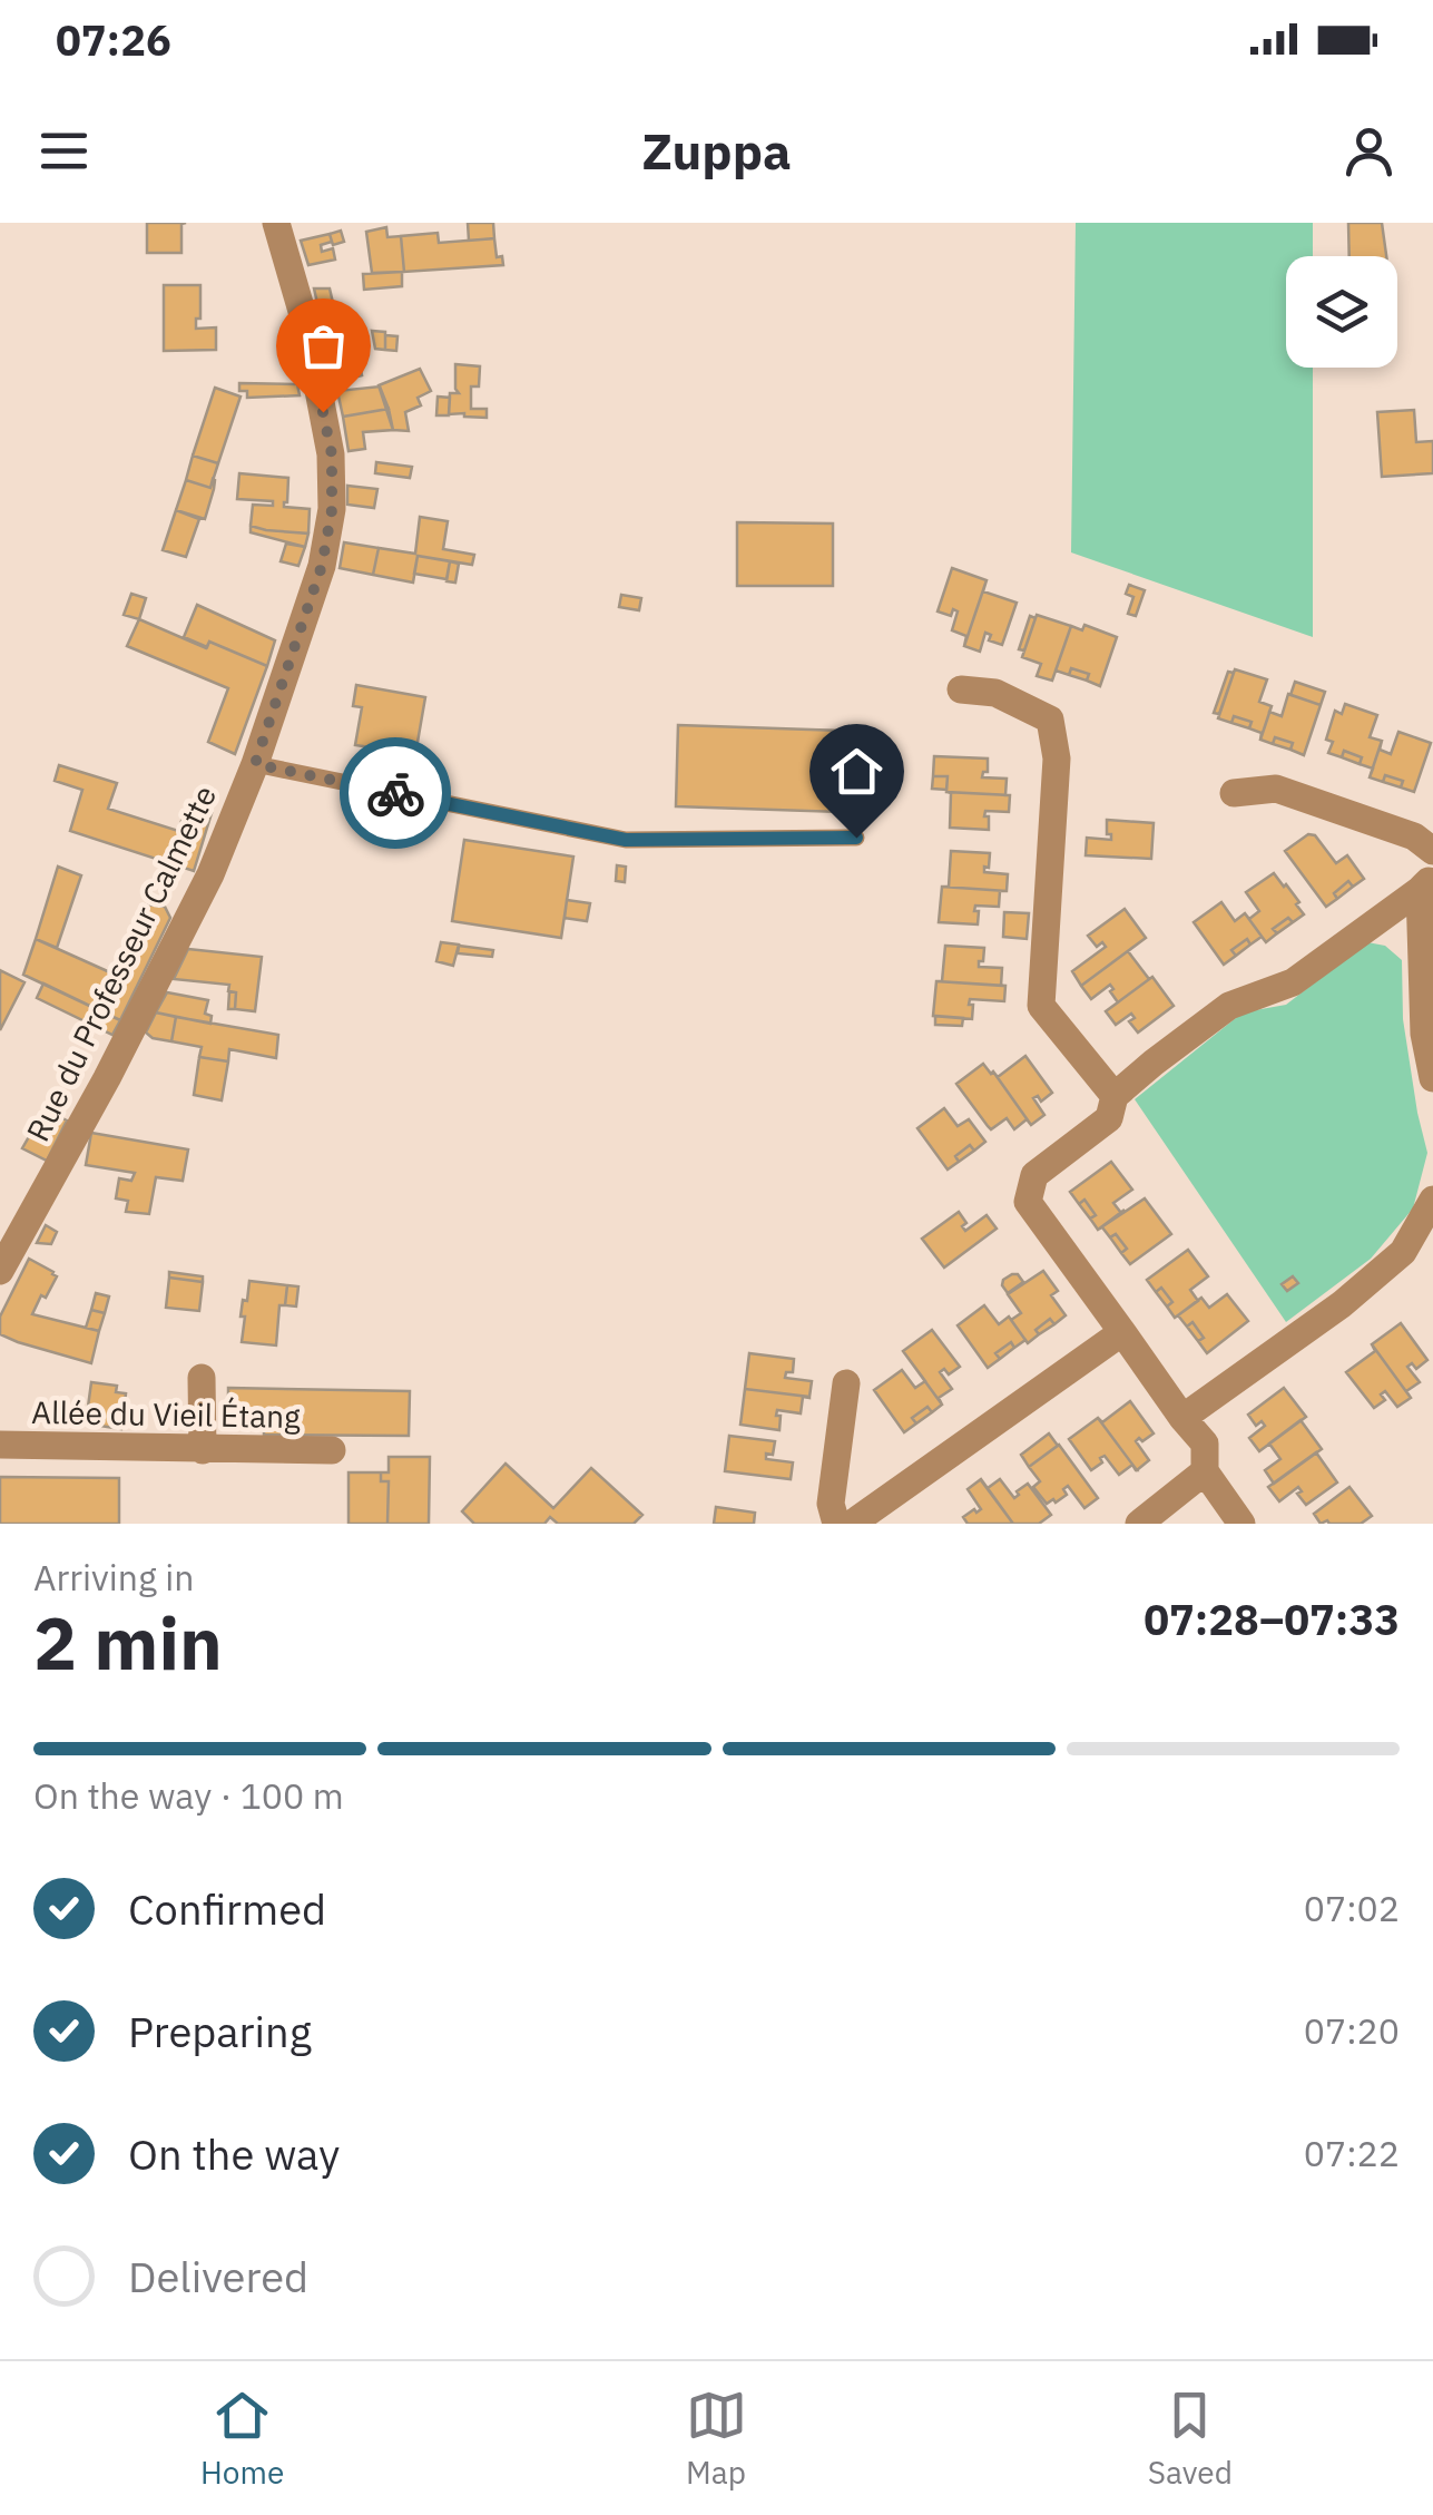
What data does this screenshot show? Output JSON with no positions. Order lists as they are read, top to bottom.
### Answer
{
  "streets": {
    "street": ["Rue du Professeur Calmette", "Allée du Vieil Étang"]
  },
  "page": {
    "status": "07:26",
    "header": "Zuppa",
    "heading": ["2 min", "Arriving in", "07:28–07:33"],
    "bar": "On the way · 100 m",
    "list": [
      ["Confirmed", "07:02"],
      ["Preparing", "07:20"],
      ["On the way", "07:22"],
      "Delivered"
    ],
    "tabs": ["Home", "Map", "Saved"]
  }
}
